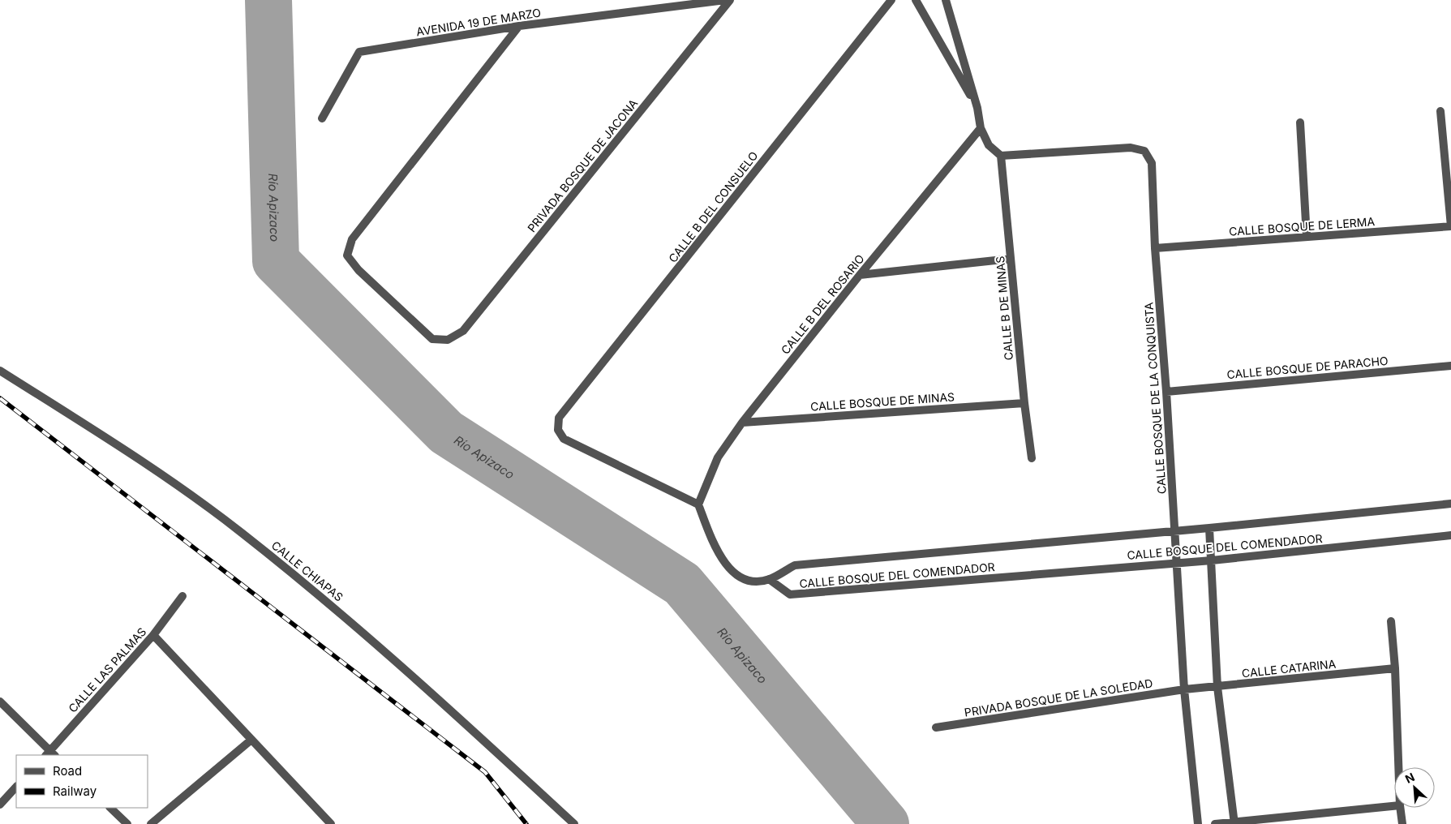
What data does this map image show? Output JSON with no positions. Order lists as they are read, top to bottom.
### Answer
{
  "streets": {
    "street": [
      "AVENIDA 19 DE MARZO",
      "PRIVADA BOSQUE DE JACONA",
      "CALLE B DEL CONSUELO",
      "CALLE BOSQUE DE LERMA",
      "CALLE B DEL ROSARIO",
      "CALLE B DE MINAS",
      "CALLE BOSQUE DE PARACHO",
      "CALLE BOSQUE DE LA CONQUISTA",
      "CALLE BOSQUE DE MINAS",
      "CALLE BOSQUE DEL COMENDADOR",
      "CALLE CHIAPAS",
      "CALLE CATARINA",
      "CALLE LAS PALMAS",
      "PRIVADA BOSQUE DE LA SOLEDAD"
    ]
  },
  "crossings": [
    ["AVENIDA 19 DE MARZO", "PRIVADA BOSQUE DE JACONA"],
    ["CALLE B DEL CONSUELO", "CALLE B DEL ROSARIO"],
    ["CALLE BOSQUE DE LERMA", "CALLE BOSQUE DE LA CONQUISTA"],
    ["CALLE B DEL ROSARIO", "CALLE BOSQUE DE MINAS"],
    ["CALLE B DE MINAS", "CALLE BOSQUE DE LA CONQUISTA"],
    ["CALLE B DE MINAS", "CALLE BOSQUE DE MINAS"],
    ["CALLE BOSQUE DE PARACHO", "CALLE BOSQUE DE LA CONQUISTA"],
    ["CALLE BOSQUE DE LA CONQUISTA", "CALLE BOSQUE DEL COMENDADOR"],
    ["CALLE BOSQUE DE LA CONQUISTA", "CALLE CATARINA"],
    ["CALLE BOSQUE DE LA CONQUISTA", "PRIVADA BOSQUE DE LA SOLEDAD"],
    ["CALLE CATARINA", "PRIVADA BOSQUE DE LA SOLEDAD"]
  ],
  "water": ["Río Apizaco"],
  "legend": ["Road", "Railway"],
  "north": "top left"
}
